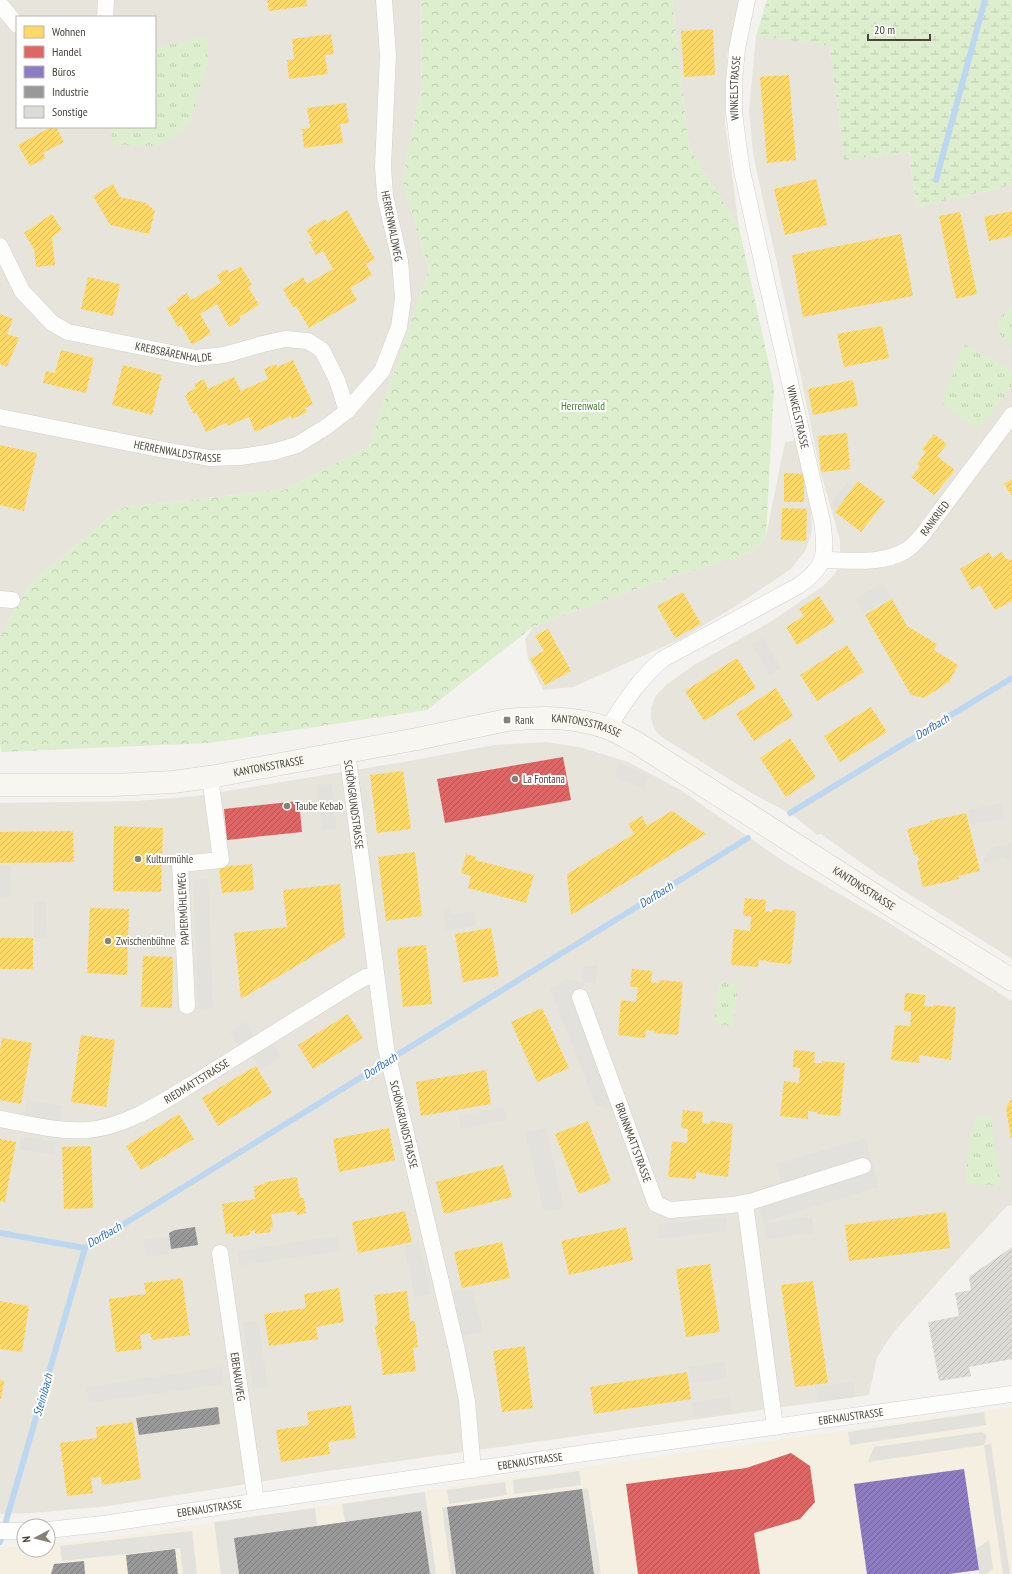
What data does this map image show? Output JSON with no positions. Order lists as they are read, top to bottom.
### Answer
{
  "streets": {
    "main road": ["KANTONSSTRASSE"],
    "street": [
      "WINKELSTRASSE",
      "HERRENWALDWEG",
      "KREBSBÄRENHALDE",
      "HERRENWALDSTRASSE",
      "RANKRIED",
      "SCHÖNGRUNDSTRASSE",
      "PAPIERMÜHLEWEG",
      "RIEDMATTSTRASSE",
      "BRUNNMATTSTRASSE",
      "EBENAUWEG",
      "EBENAUSTRASSE"
    ]
  },
  "crossings": [
    ["WINKELSTRASSE", "RANKRIED"],
    ["HERRENWALDWEG", "KREBSBÄRENHALDE"],
    ["HERRENWALDWEG", "HERRENWALDSTRASSE"],
    ["KREBSBÄRENHALDE", "HERRENWALDSTRASSE"],
    ["KANTONSSTRASSE", "SCHÖNGRUNDSTRASSE"],
    ["KANTONSSTRASSE", "PAPIERMÜHLEWEG"],
    ["SCHÖNGRUNDSTRASSE", "RIEDMATTSTRASSE"],
    ["SCHÖNGRUNDSTRASSE", "EBENAUSTRASSE"],
    ["EBENAUWEG", "EBENAUSTRASSE"]
  ],
  "water": ["Dorfbach", "Steinibach"],
  "parks": ["Herrenwald"],
  "places": {
    "transit": ["Rank"],
    "other": [
      "La Fontana",
      "Taube Kebab",
      "Kulturmühle",
      "Zwischenbühne"
    ]
  },
  "legend": [
    "Wohnen",
    "Handel",
    "Büros",
    "Industrie",
    "Sonstige"
  ],
  "scale_bar": "20 m",
  "north": "left"
}
